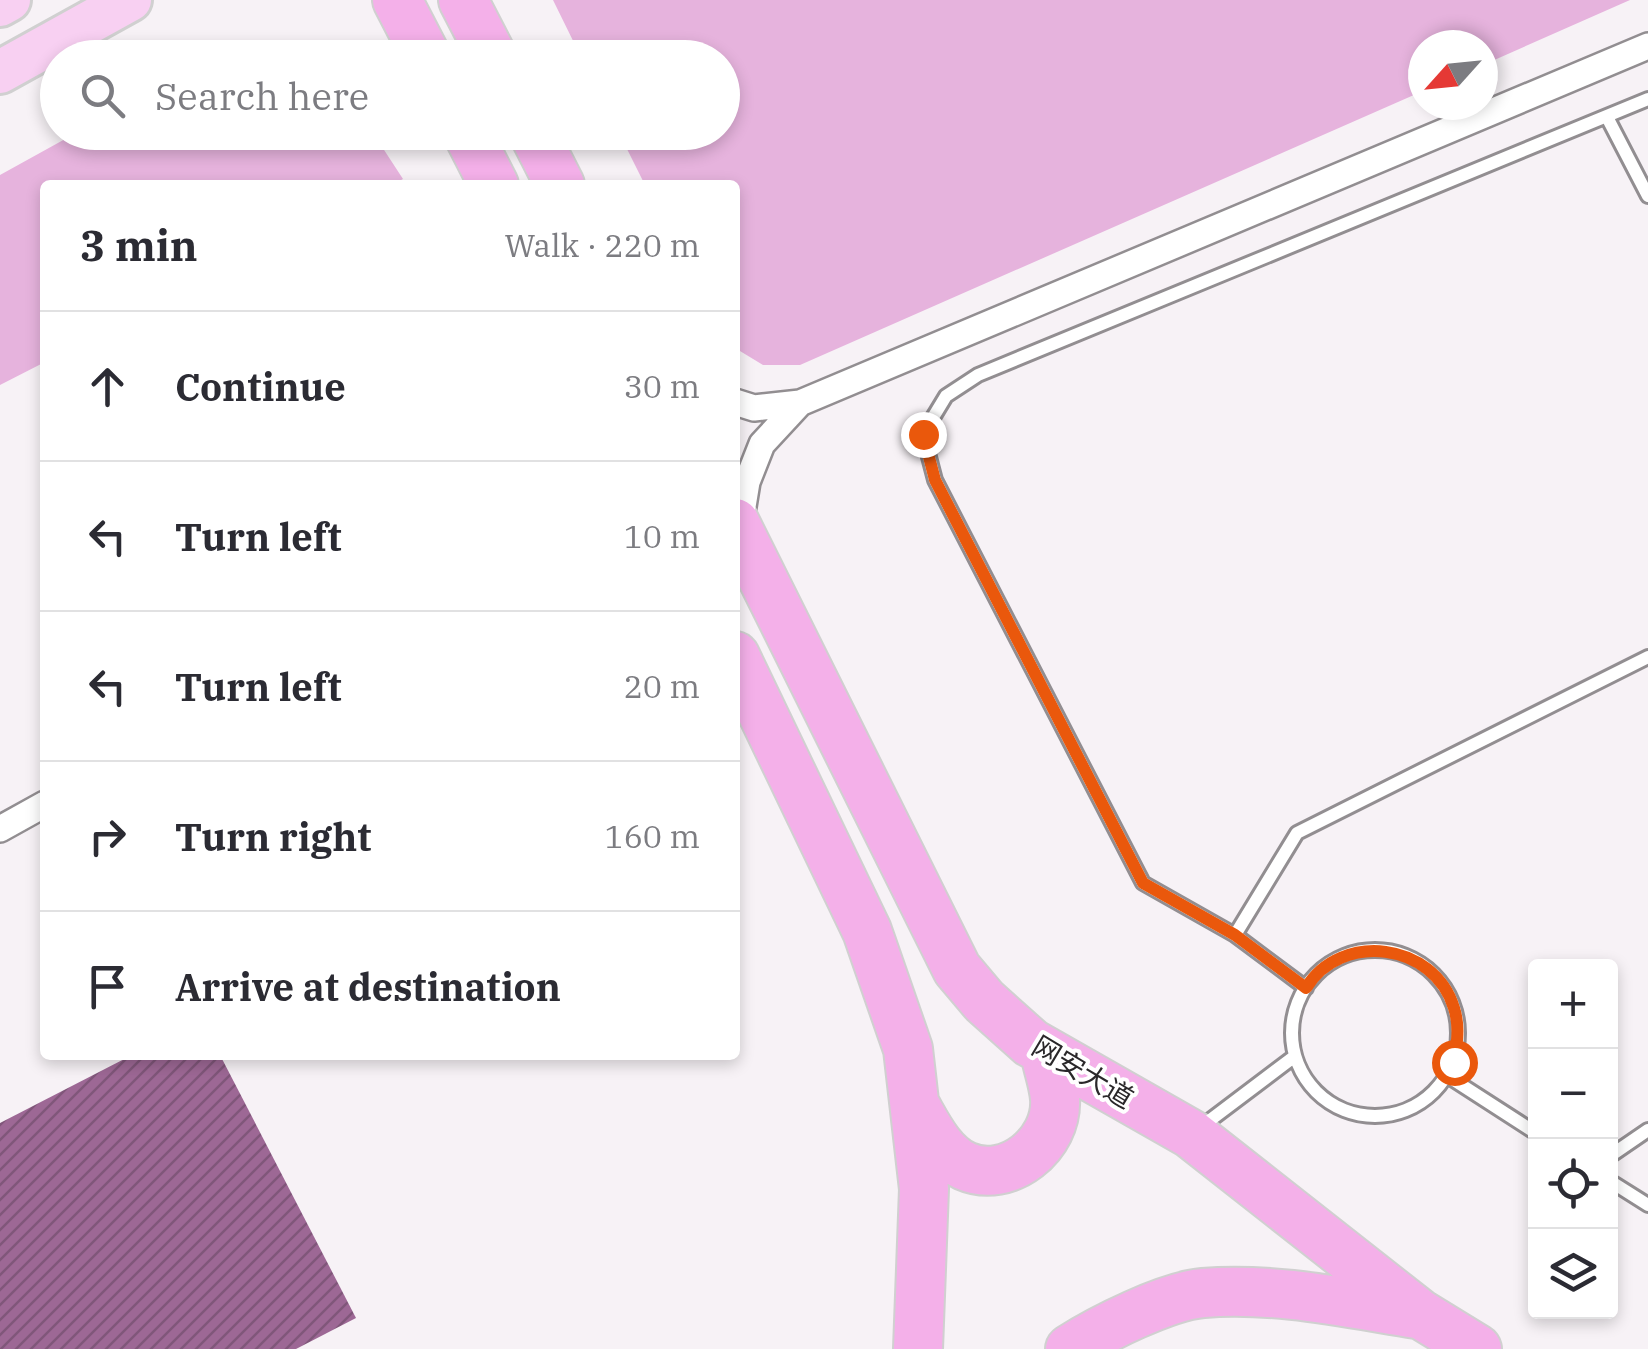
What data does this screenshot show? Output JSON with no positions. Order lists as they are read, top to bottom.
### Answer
{
  "streets": {
    "highway": ["网安大道"]
  },
  "north": "bottom left",
  "page": {
    "search": "Search here",
    "heading": ["3 min", "Walk · 220 m"],
    "list": [
      ["Continue", "30 m"],
      ["Turn left", "10 m"],
      ["Turn left", "20 m"],
      ["Turn right", "160 m"],
      "Arrive at destination"
    ],
    "map_buttons": ["+", "−"]
  }
}
